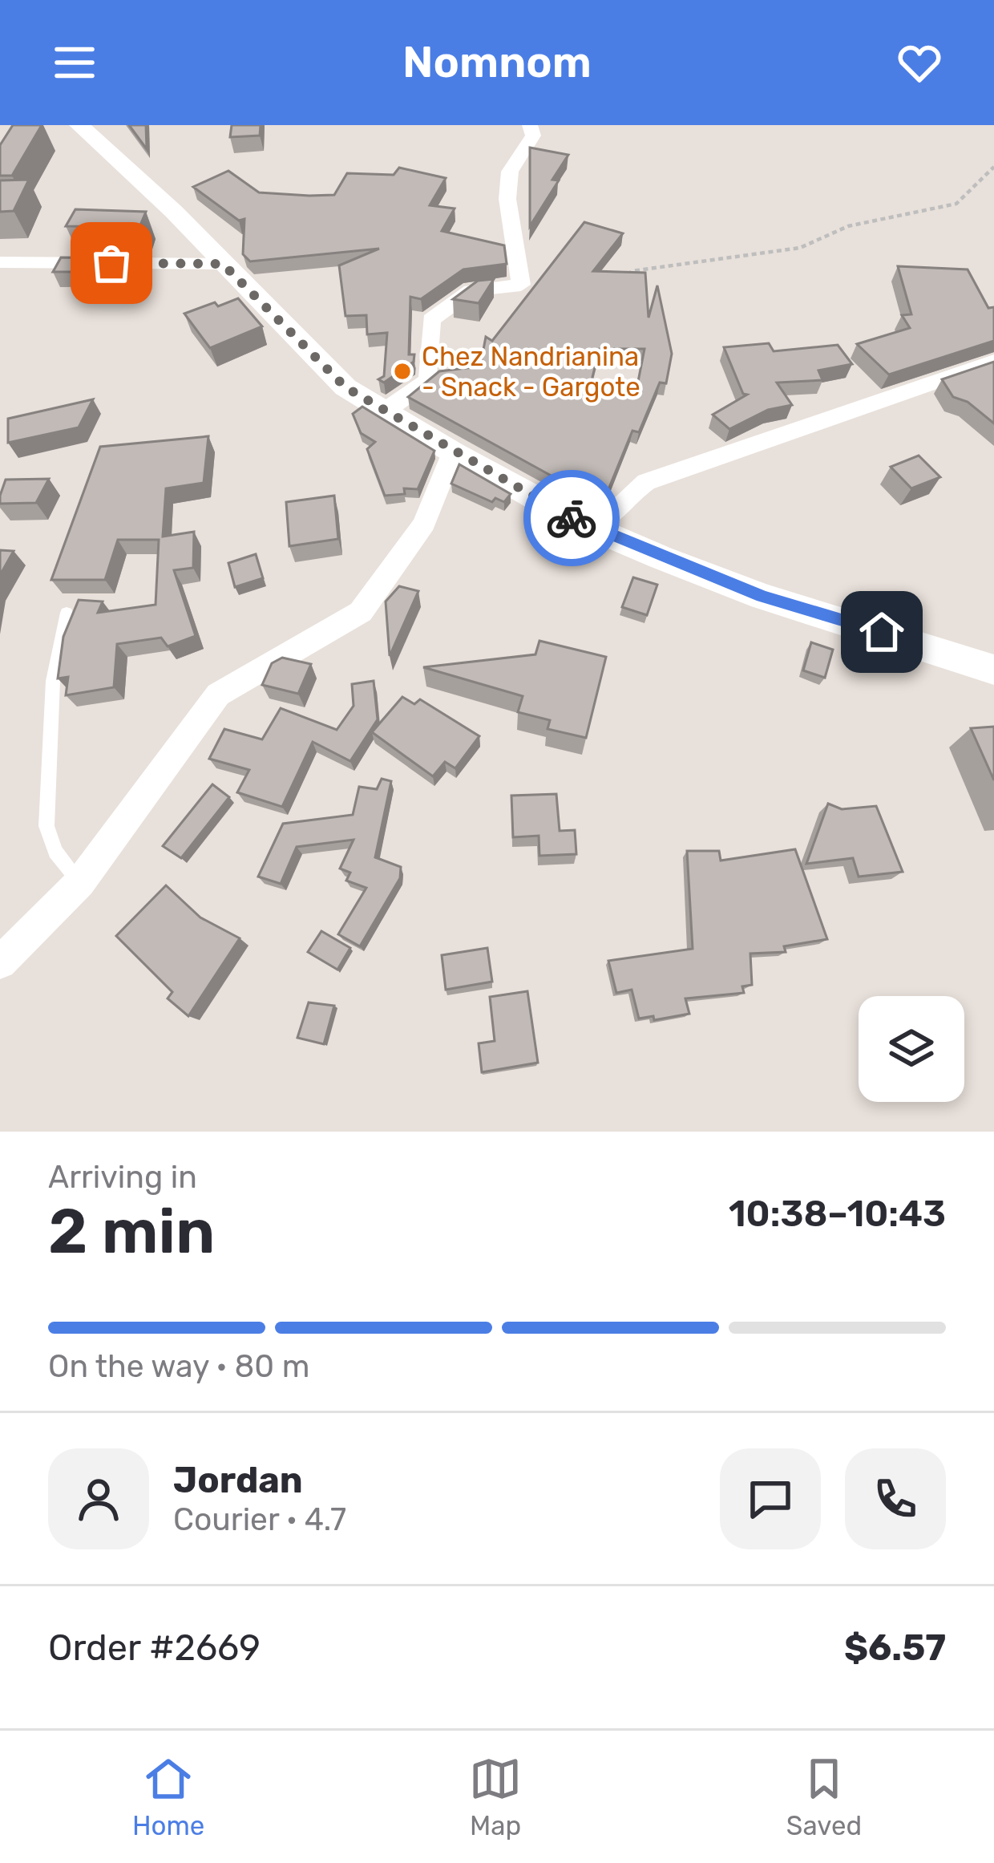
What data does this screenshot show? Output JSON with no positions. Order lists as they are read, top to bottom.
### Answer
{
  "places": ["Chez Nandrianina - Snack - Gargote"],
  "page": {
    "header": "Nomnom",
    "heading": ["2 min", "Arriving in", "10:38–10:43"],
    "panel": [
      "Jordan",
      "Courier · 4.7",
      "Order #2669",
      "$6.57"
    ],
    "bar": "On the way · 80 m",
    "tabs": ["Home", "Map", "Saved"]
  }
}
